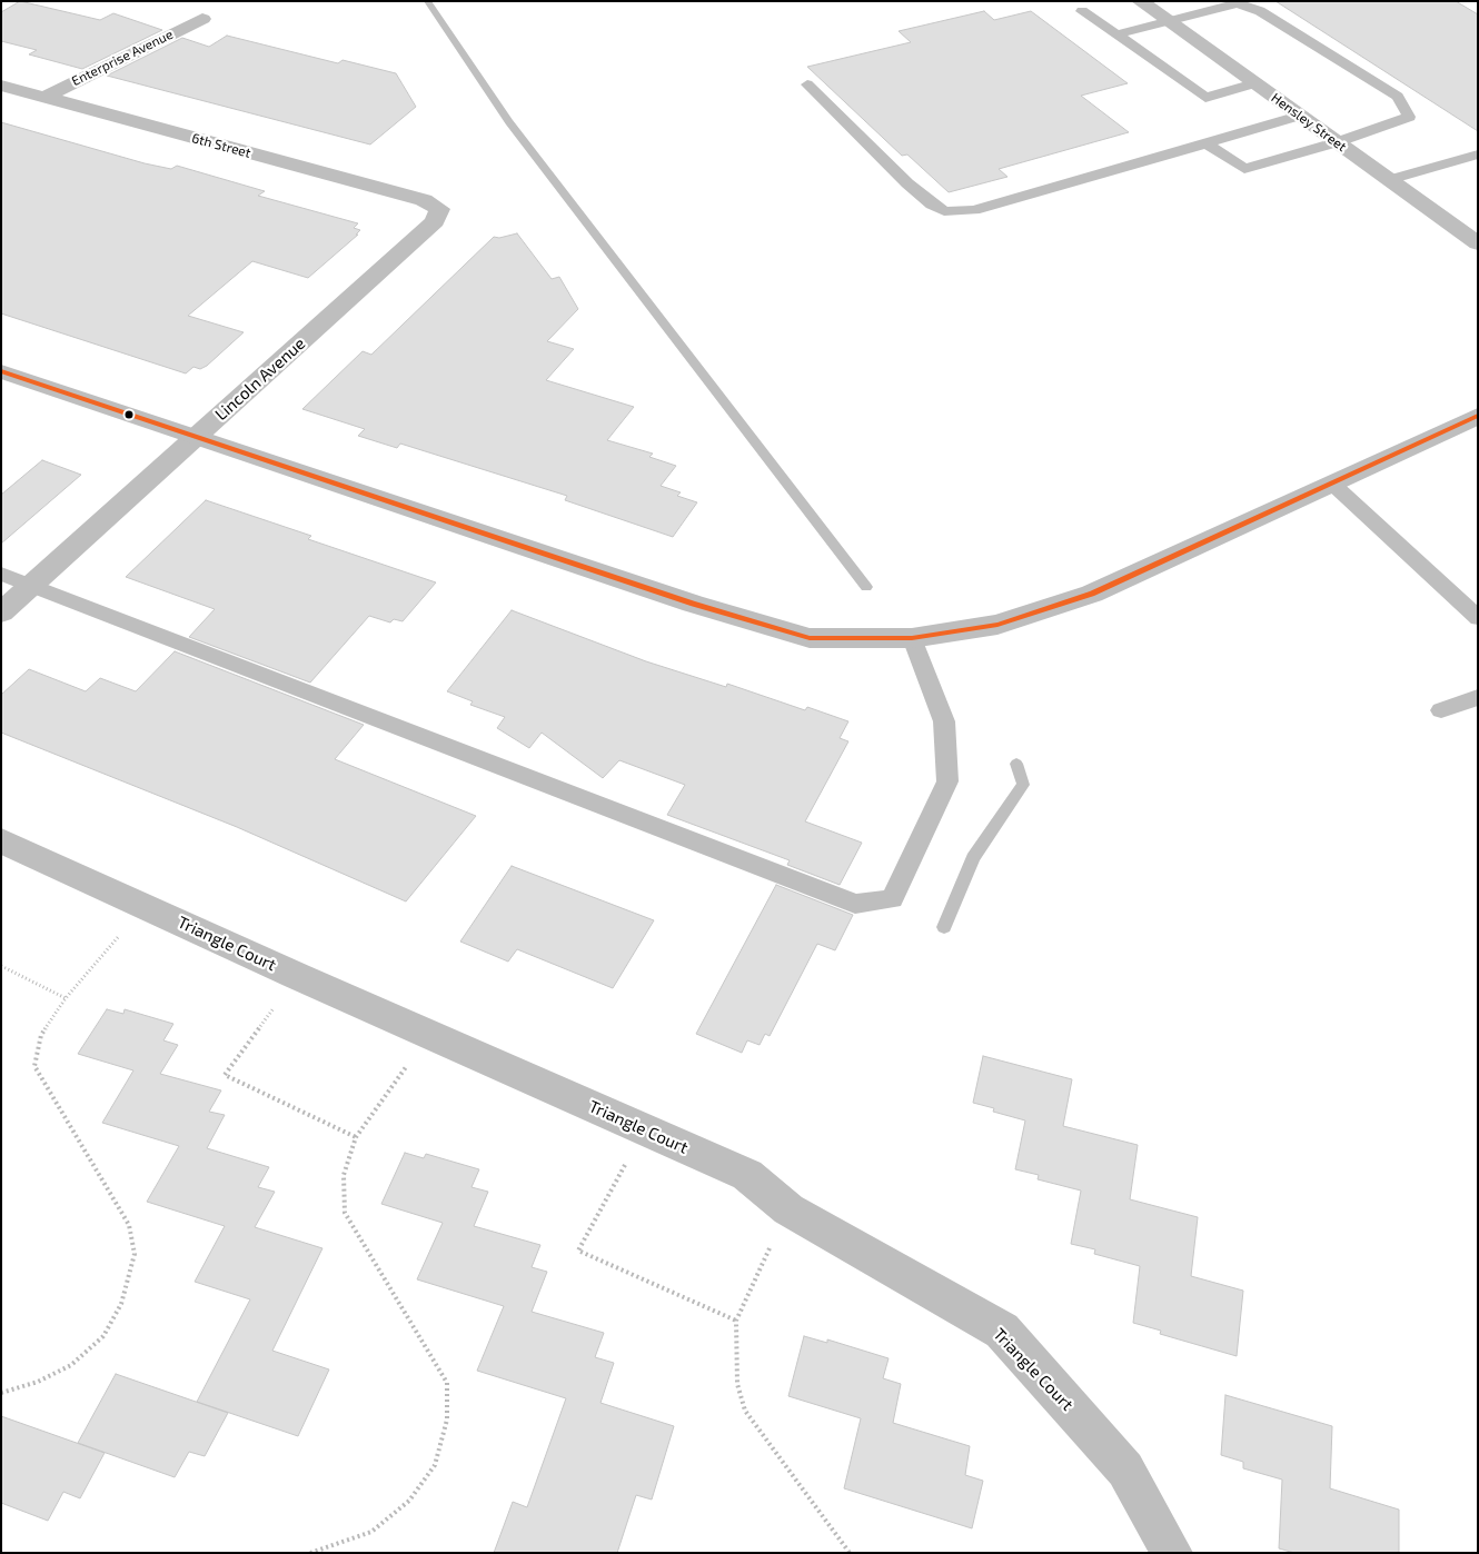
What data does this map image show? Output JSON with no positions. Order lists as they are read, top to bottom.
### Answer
{
  "streets": {
    "street": [
      "Enterprise Avenue",
      "Hensley Street",
      "6th Street",
      "Lincoln Avenue",
      "Triangle Court"
    ]
  },
  "crossings": [
    ["Enterprise Avenue", "6th Street"],
    ["6th Street", "Lincoln Avenue"]
  ]
}
